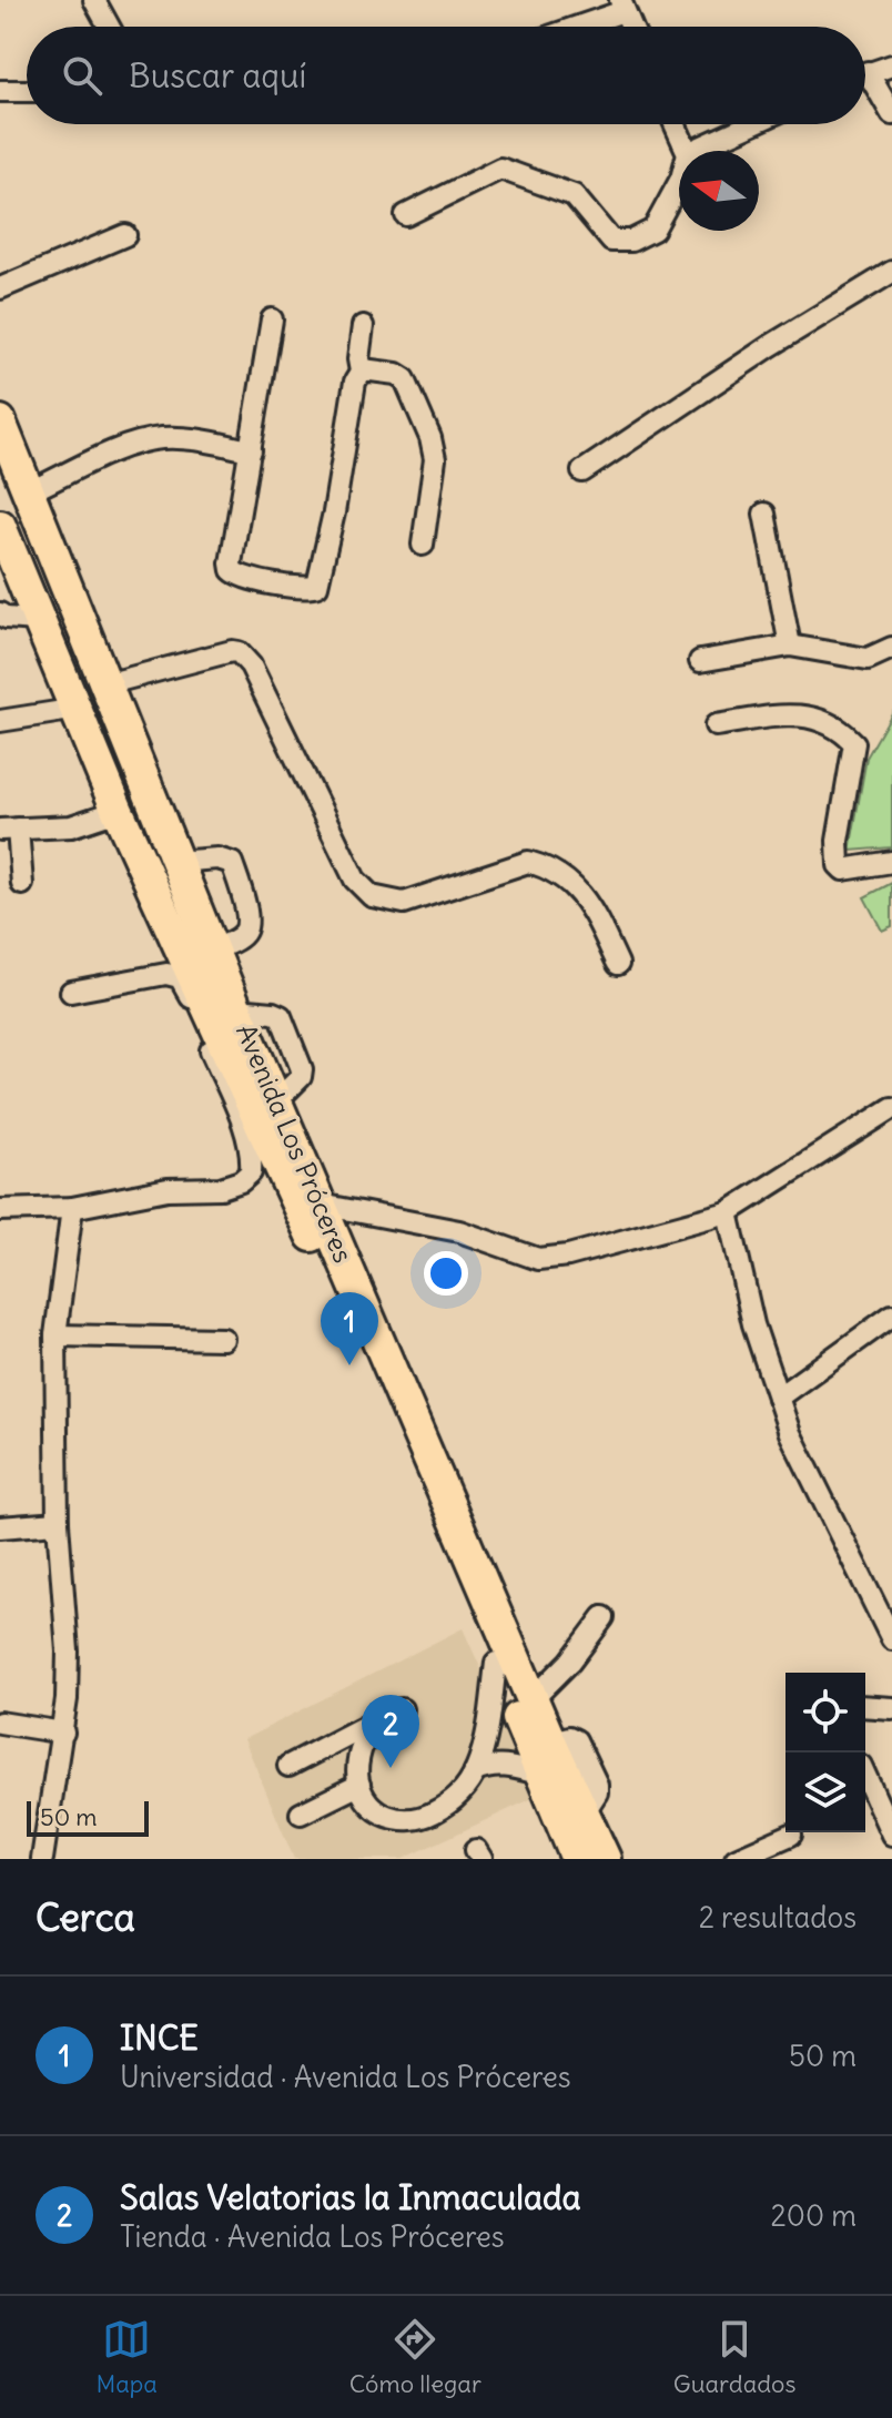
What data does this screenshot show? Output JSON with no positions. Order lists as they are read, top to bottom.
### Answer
{
  "streets": {
    "highway": ["Avenida Los Próceres"]
  },
  "scale_bar": "50 m",
  "north": "left",
  "page": {
    "search": "Buscar aquí",
    "pins": ["1", "2"],
    "scale": "50 m",
    "heading": ["Cerca", "2 resultados"],
    "list": [
      {
        "mark": "1",
        "name": "INCE",
        "note": "Universidad · Avenida Los Próceres",
        "value": "50 m"
      },
      {
        "mark": "2",
        "name": "Salas Velatorias la Inmaculada",
        "note": "Tienda · Avenida Los Próceres",
        "value": "200 m"
      }
    ],
    "nav": ["Mapa", "Cómo llegar", "Guardados"]
  }
}
